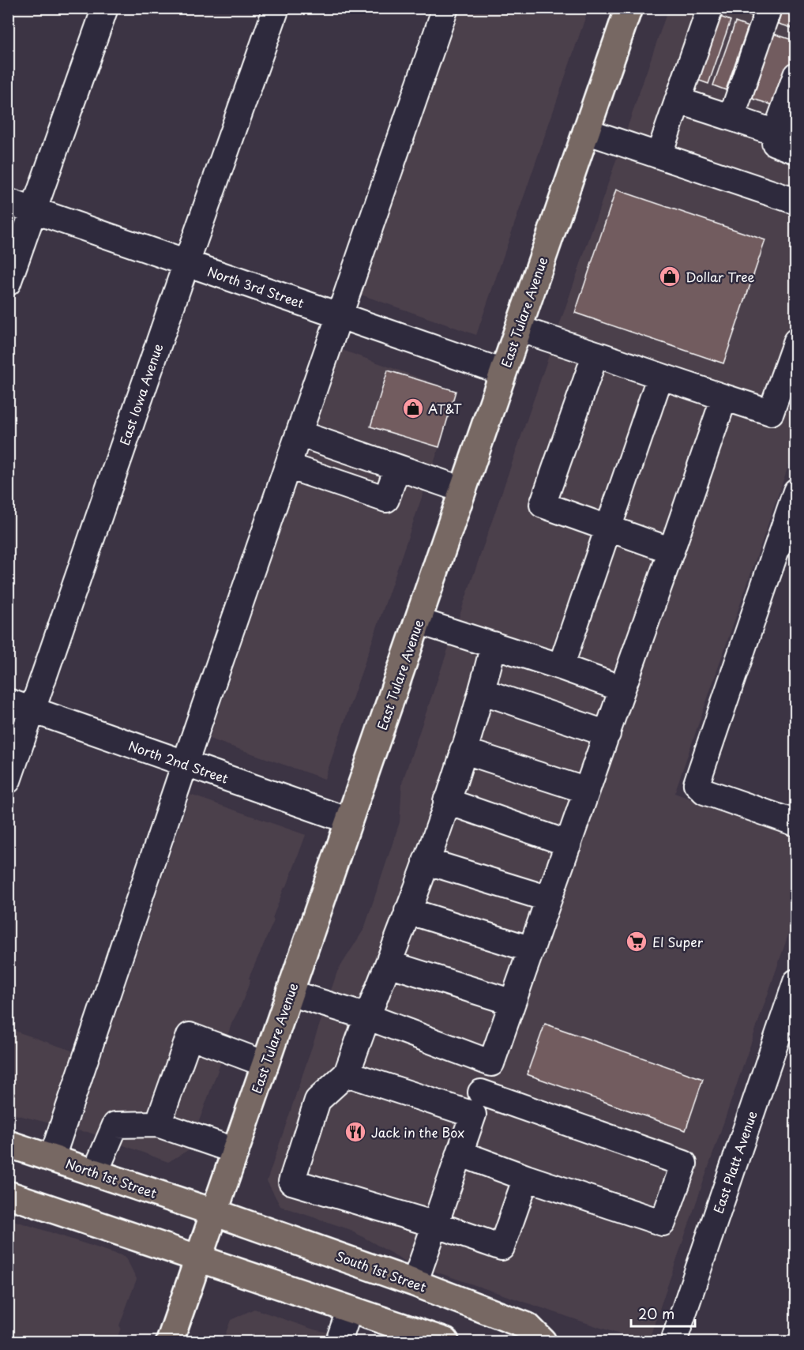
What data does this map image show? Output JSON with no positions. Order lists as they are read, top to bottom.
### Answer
{
  "streets": {
    "main road": ["East Tulare Avenue", "North 1st Street", "South 1st Street"],
    "street": [
      "North 3rd Street",
      "East Iowa Avenue",
      "North 2nd Street",
      "East Platt Avenue"
    ]
  },
  "crossings": [
    ["North 3rd Street", "East Tulare Avenue"],
    ["North 3rd Street", "East Iowa Avenue"],
    ["East Tulare Avenue", "North 2nd Street"],
    ["East Tulare Avenue", "North 1st Street"],
    ["East Tulare Avenue", "South 1st Street"],
    ["East Iowa Avenue", "North 2nd Street"],
    ["North 1st Street", "South 1st Street"]
  ],
  "places": {
    "shop": ["Dollar Tree", "AT&T"],
    "supermarket": ["El Super"],
    "restaurant": ["Jack in the Box"]
  },
  "scale_bar": "20 m"
}
